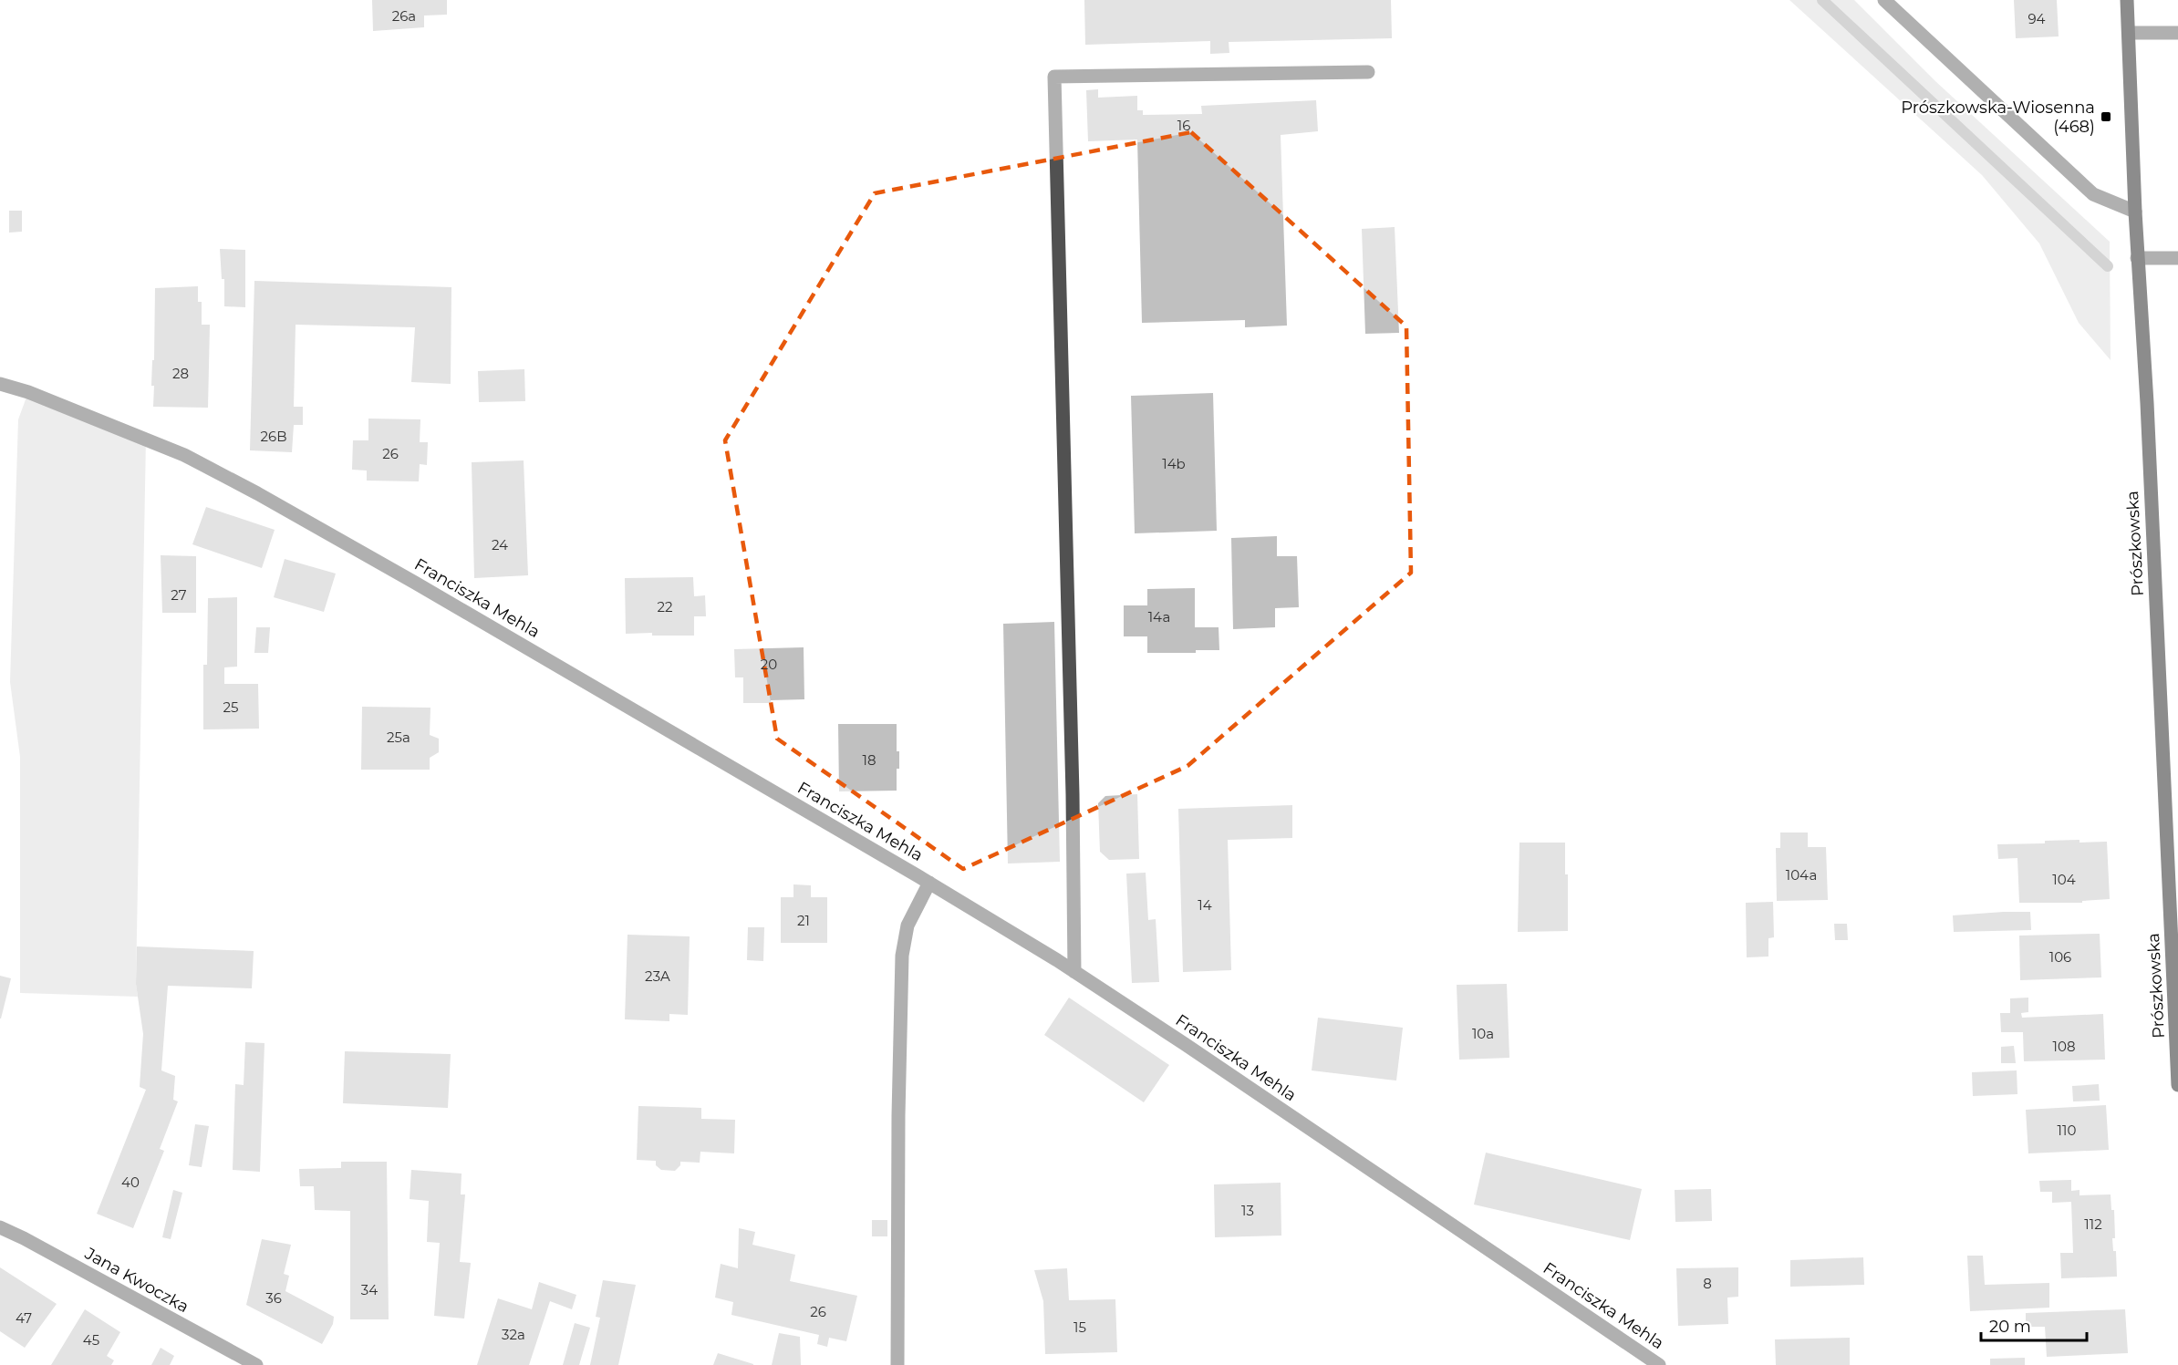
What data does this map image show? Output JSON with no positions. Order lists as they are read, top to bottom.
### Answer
{
  "streets": {
    "main road": ["Prószkowska"],
    "street": ["Franciszka Mehla", "Jana Kwoczka"]
  },
  "places": {
    "transit": ["Prószkowska-Wiosenna (468)"]
  },
  "house_numbers": [
    "26a",
    "94",
    "16",
    "28",
    "26B",
    "26",
    "14b",
    "24",
    "27",
    "22",
    "14a",
    "20",
    "25",
    "25a",
    "18",
    "104a",
    "104",
    "14",
    "21",
    "106",
    "23A",
    "10a",
    "108",
    "110",
    "40",
    "13",
    "112",
    "8",
    "34",
    "36",
    "26",
    "47",
    "15",
    "32a",
    "45"
  ],
  "scale_bar": "20 m"
}
